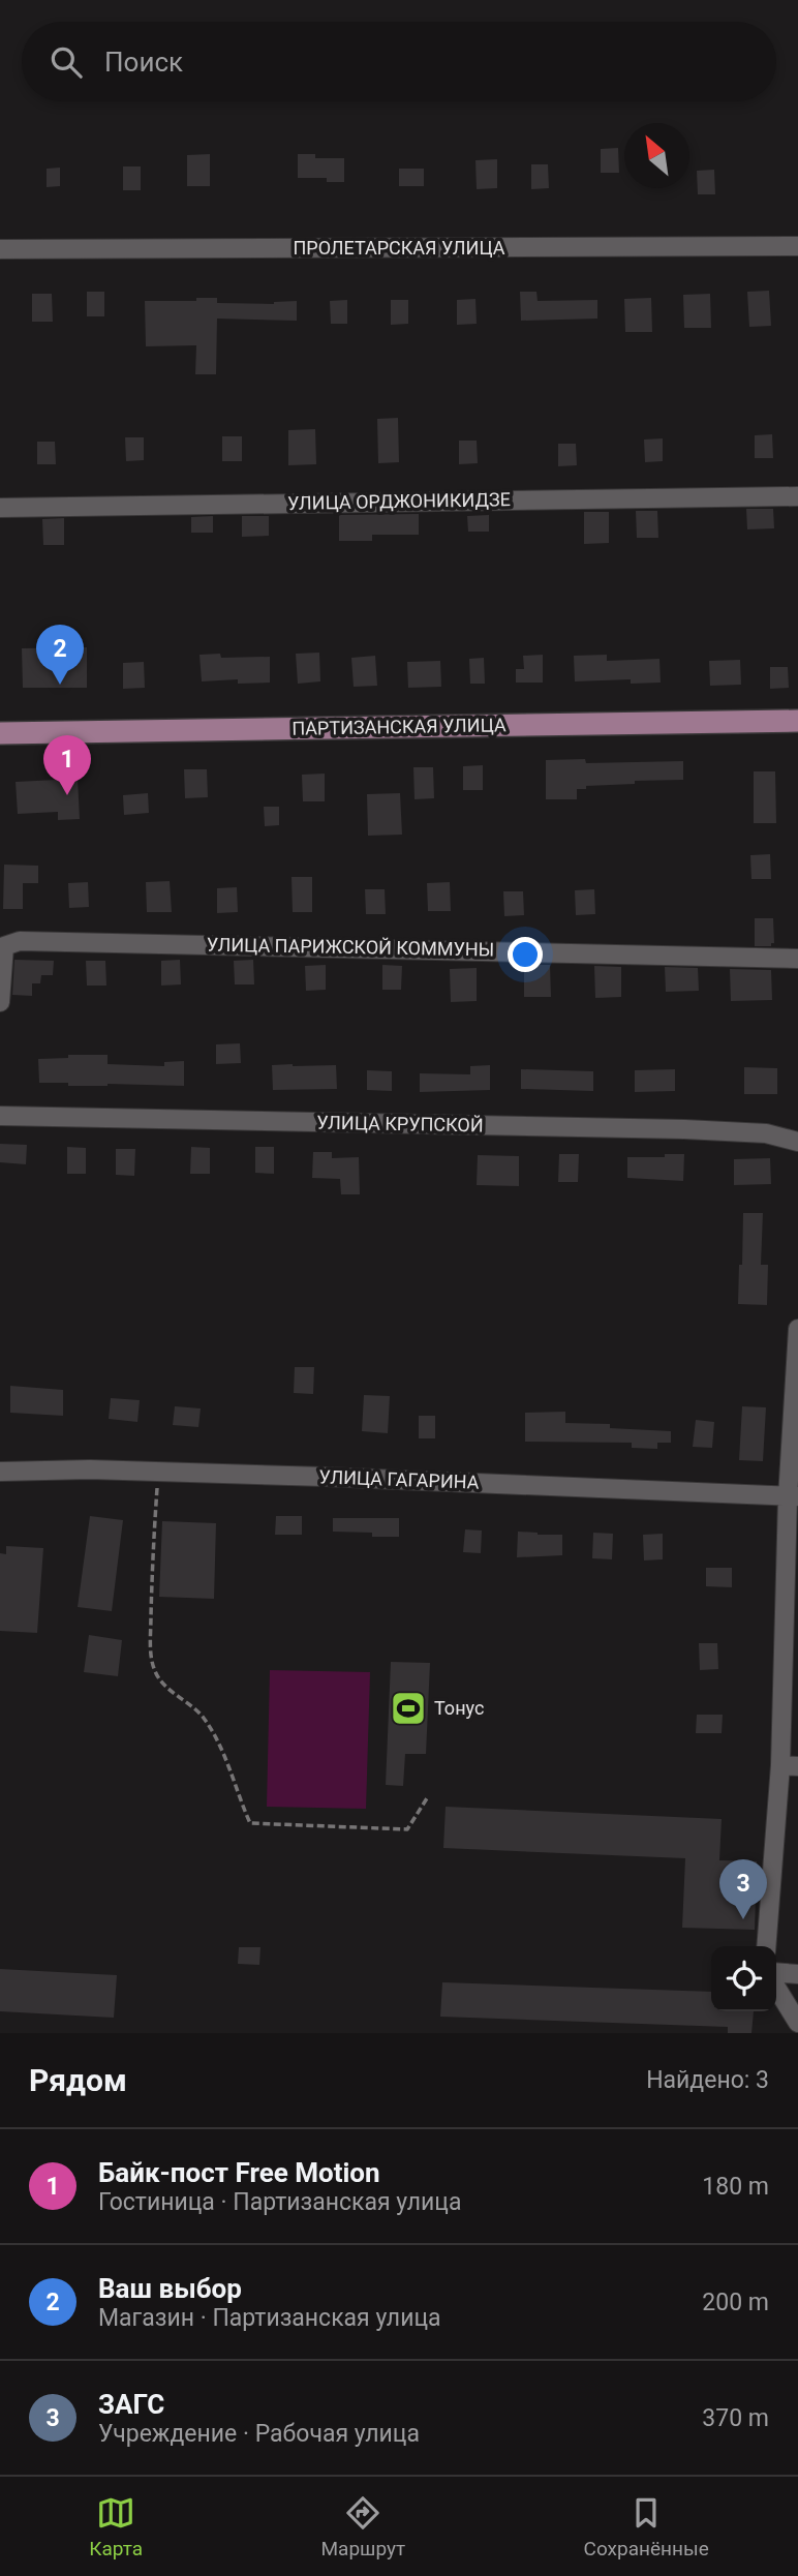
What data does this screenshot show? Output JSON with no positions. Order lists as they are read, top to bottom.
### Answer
{
  "streets": {
    "main road": ["ПАРТИЗАНСКАЯ УЛИЦА"],
    "street": [
      "ПРОЛЕТАРСКАЯ УЛИЦА",
      "УЛИЦА ОРДЖОНИКИДЗЕ",
      "УЛИЦА ПАРИЖСКОЙ КОММУНЫ",
      "УЛИЦА КРУПСКОЙ",
      "УЛИЦА ГАГАРИНА"
    ]
  },
  "places": {
    "sports": ["Тонус"]
  },
  "north": "top left",
  "page": {
    "search": "Поиск",
    "pins": ["2", "1", "3"],
    "heading": ["Рядом", "Найдено: 3"],
    "list": [
      {
        "mark": "1",
        "name": "Байк-пост Free Motion",
        "note": "Гостиница · Партизанская улица",
        "value": "180 m"
      },
      {
        "mark": "2",
        "name": "Ваш выбор",
        "note": "Магазин · Партизанская улица",
        "value": "200 m"
      },
      {
        "mark": "3",
        "name": "ЗАГС",
        "note": "Учреждение · Рабочая улица",
        "value": "370 m"
      }
    ],
    "nav": ["Карта", "Маршрут", "Сохранённые"]
  }
}
